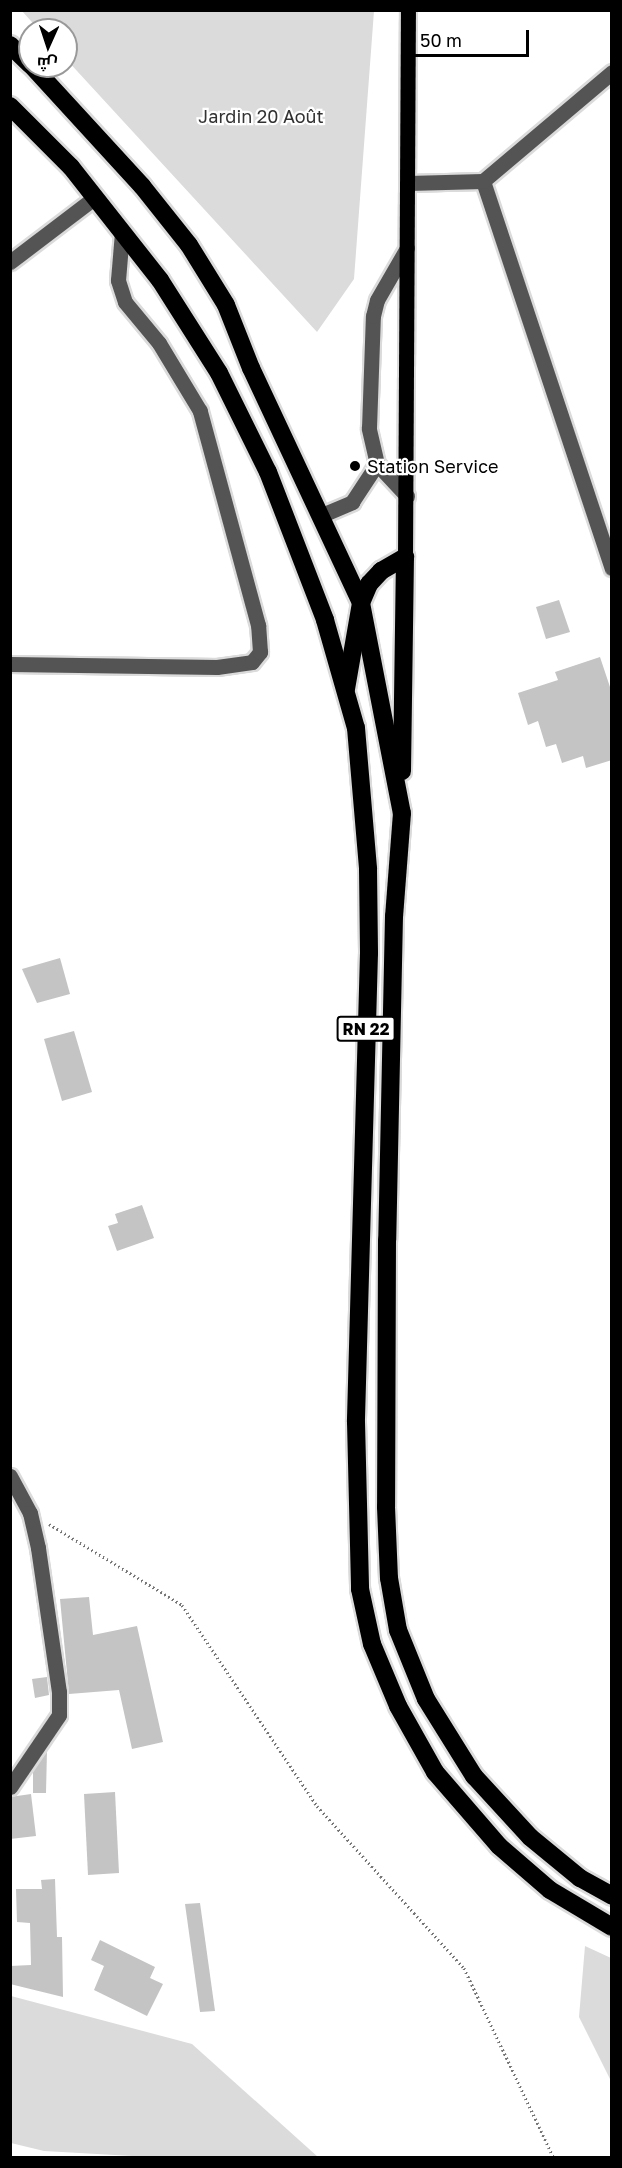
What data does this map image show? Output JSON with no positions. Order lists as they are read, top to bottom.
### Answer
{
  "streets": {
    "highway": ["RN 22"]
  },
  "parks": ["Jardin 20 Août"],
  "places": ["Station Service"],
  "scale_bar": "50 m",
  "north": "bottom"
}
